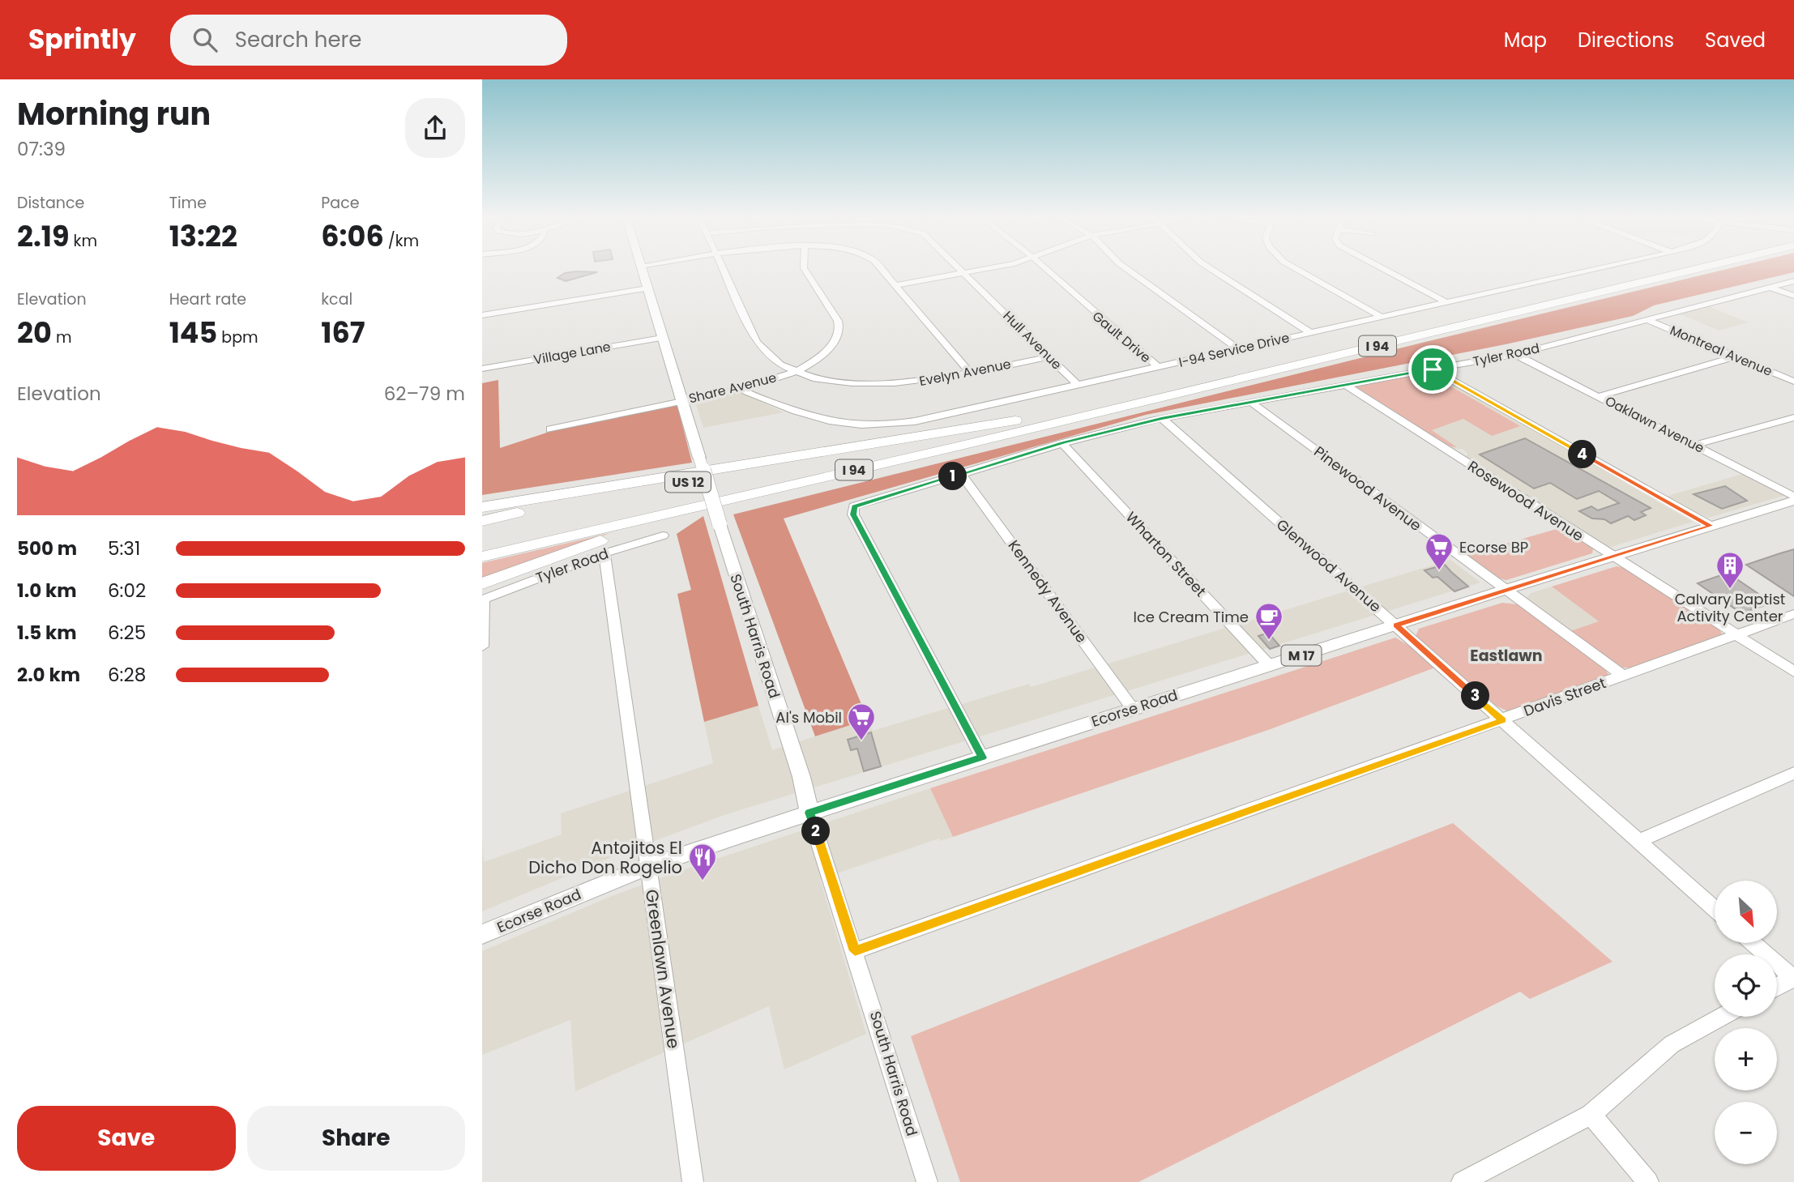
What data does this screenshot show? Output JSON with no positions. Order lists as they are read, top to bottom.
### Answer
{
  "streets": {
    "highway": ["I 94", "US 12"],
    "main road": ["South Harris Road", "M 17", "Ecorse Road"],
    "street": [
      "Gault Drive",
      "Hull Avenue",
      "I-94 Service Drive",
      "Montreal Avenue",
      "Village Lane",
      "Tyler Road",
      "Evelyn Avenue",
      "Share Avenue",
      "Oaklawn Avenue",
      "Pinewood Avenue",
      "Rosewood Avenue",
      "Wharton Street",
      "Glenwood Avenue",
      "Kennedy Avenue",
      "Davis Street",
      "Greenlawn Avenue"
    ]
  },
  "crossings": [
    ["Gault Drive", "I-94 Service Drive"],
    ["Hull Avenue", "I-94 Service Drive"],
    ["Hull Avenue", "Evelyn Avenue"],
    ["I 94", "US 12"],
    ["I-94 Service Drive", "Share Avenue"],
    ["Montreal Avenue", "Tyler Road"],
    ["Village Lane", "South Harris Road"],
    ["Tyler Road", "Oaklawn Avenue"],
    ["Tyler Road", "US 12"],
    ["Tyler Road", "Pinewood Avenue"],
    ["Tyler Road", "Rosewood Avenue"],
    ["Tyler Road", "Wharton Street"],
    ["Tyler Road", "Glenwood Avenue"],
    ["Tyler Road", "Kennedy Avenue"],
    ["Tyler Road", "Ecorse Road"],
    ["Tyler Road", "Greenlawn Avenue"],
    ["Evelyn Avenue", "Share Avenue"],
    ["Share Avenue", "South Harris Road"],
    ["Pinewood Avenue", "Davis Street"],
    ["Pinewood Avenue", "Ecorse Road"],
    ["Rosewood Avenue", "Davis Street"],
    ["Rosewood Avenue", "Ecorse Road"],
    ["Wharton Street", "Ecorse Road"],
    ["Glenwood Avenue", "Davis Street"],
    ["Glenwood Avenue", "Ecorse Road"],
    ["Kennedy Avenue", "Ecorse Road"],
    ["South Harris Road", "Davis Street"],
    ["South Harris Road", "Ecorse Road"],
    ["Ecorse Road", "Greenlawn Avenue"]
  ],
  "districts": ["Eastlawn"],
  "places": {
    "supermarket": ["Ecorse BP", "Al's Mobil"],
    "building": ["Calvary Baptist Activity Center"],
    "cafe": ["Ice Cream Time"],
    "restaurant": ["Antojitos El Dicho Don Rogelio"]
  },
  "north": "bottom right",
  "page": {
    "header": "Sprintly",
    "search": "Search here",
    "nav": ["Map", "Directions", "Saved"],
    "heading": ["Morning run", "07:39"],
    "stats": [
      ["Distance", "2.19 km"],
      ["Time", "13:22"],
      ["Pace", "6:06 /km"],
      ["Elevation", "20 m"],
      ["Heart rate", "145 bpm"],
      ["kcal", "167"]
    ],
    "chart": ["Elevation", "62–79 m"],
    "pins": [
      "4",
      "1",
      "3",
      "2"
    ],
    "list": [
      {
        "name": "500 m",
        "note": "5:31"
      },
      {
        "name": "1.0 km",
        "note": "6:02"
      },
      {
        "name": "1.5 km",
        "note": "6:25"
      },
      {
        "name": "2.0 km",
        "note": "6:28"
      }
    ],
    "map_buttons": ["+", "−"],
    "buttons": ["Save", "Share"]
  }
}
